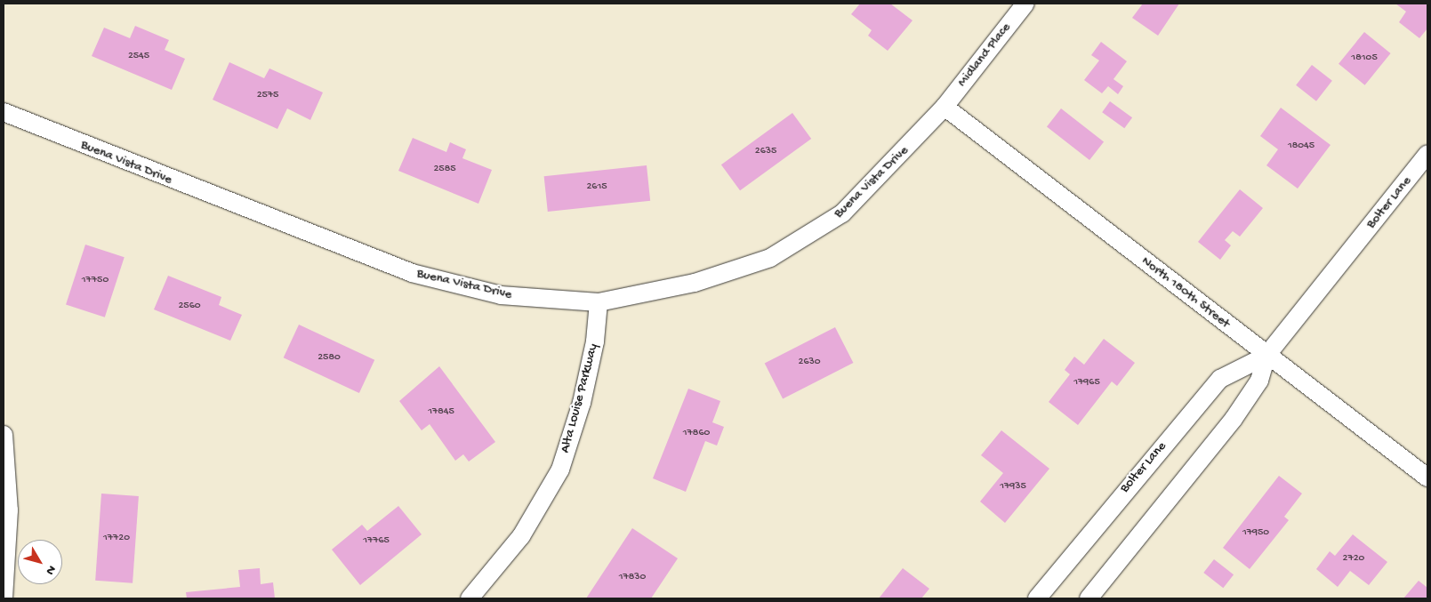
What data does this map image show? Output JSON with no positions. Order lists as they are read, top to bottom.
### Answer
{
  "streets": {
    "street": [
      "Midland Place",
      "Buena Vista Drive",
      "Bolter Lane",
      "North 180th Street",
      "Alta Louise Parkway"
    ]
  },
  "crossings": [
    ["Midland Place", "Buena Vista Drive"],
    ["Midland Place", "North 180th Street"],
    ["Buena Vista Drive", "North 180th Street"],
    ["Buena Vista Drive", "Alta Louise Parkway"],
    ["Bolter Lane", "North 180th Street"]
  ],
  "house_numbers": [
    "2545",
    "18105",
    "2575",
    "18045",
    "2635",
    "2585",
    "2615",
    "17750",
    "2560",
    "2580",
    "2630",
    "17965",
    "17845",
    "17860",
    "17935",
    "17950",
    "17720",
    "17765",
    "2720",
    "17830"
  ],
  "north": "bottom right"
}
